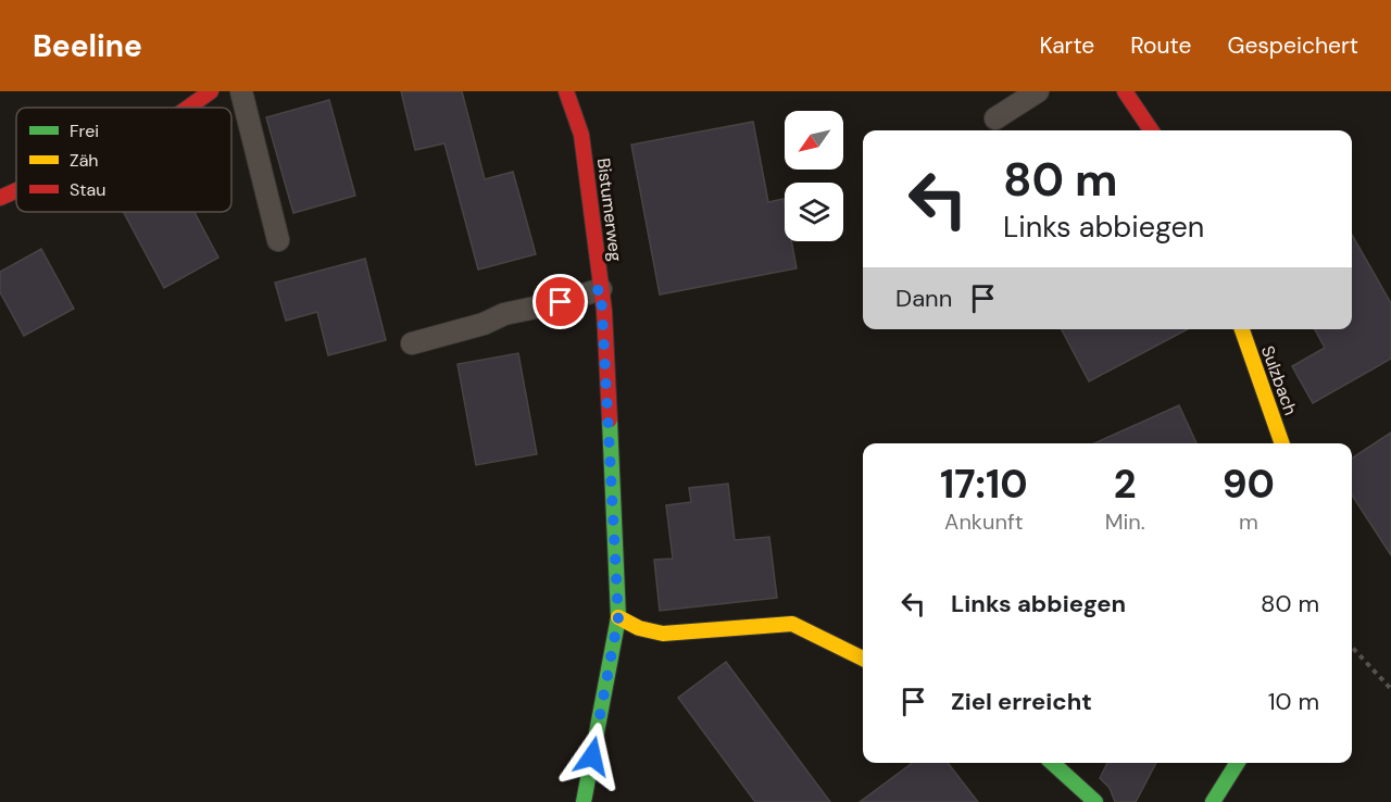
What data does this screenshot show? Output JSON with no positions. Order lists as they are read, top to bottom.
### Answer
{
  "streets": {
    "street": ["Bistumerweg", "Sulzbach"]
  },
  "legend": ["Frei", "Zäh", "Stau"],
  "north": "bottom left",
  "page": {
    "header": "Beeline",
    "nav": ["Karte", "Route", "Gespeichert"],
    "turn": ["80 m", "Links abbiegen"],
    "then": "Dann",
    "eta": [
      "17:10",
      "Ankunft",
      "2",
      "Min.",
      "90",
      "m"
    ],
    "list": [
      {
        "name": "Links abbiegen",
        "value": "80 m"
      },
      {
        "name": "Ziel erreicht",
        "value": "10 m"
      }
    ]
  }
}
